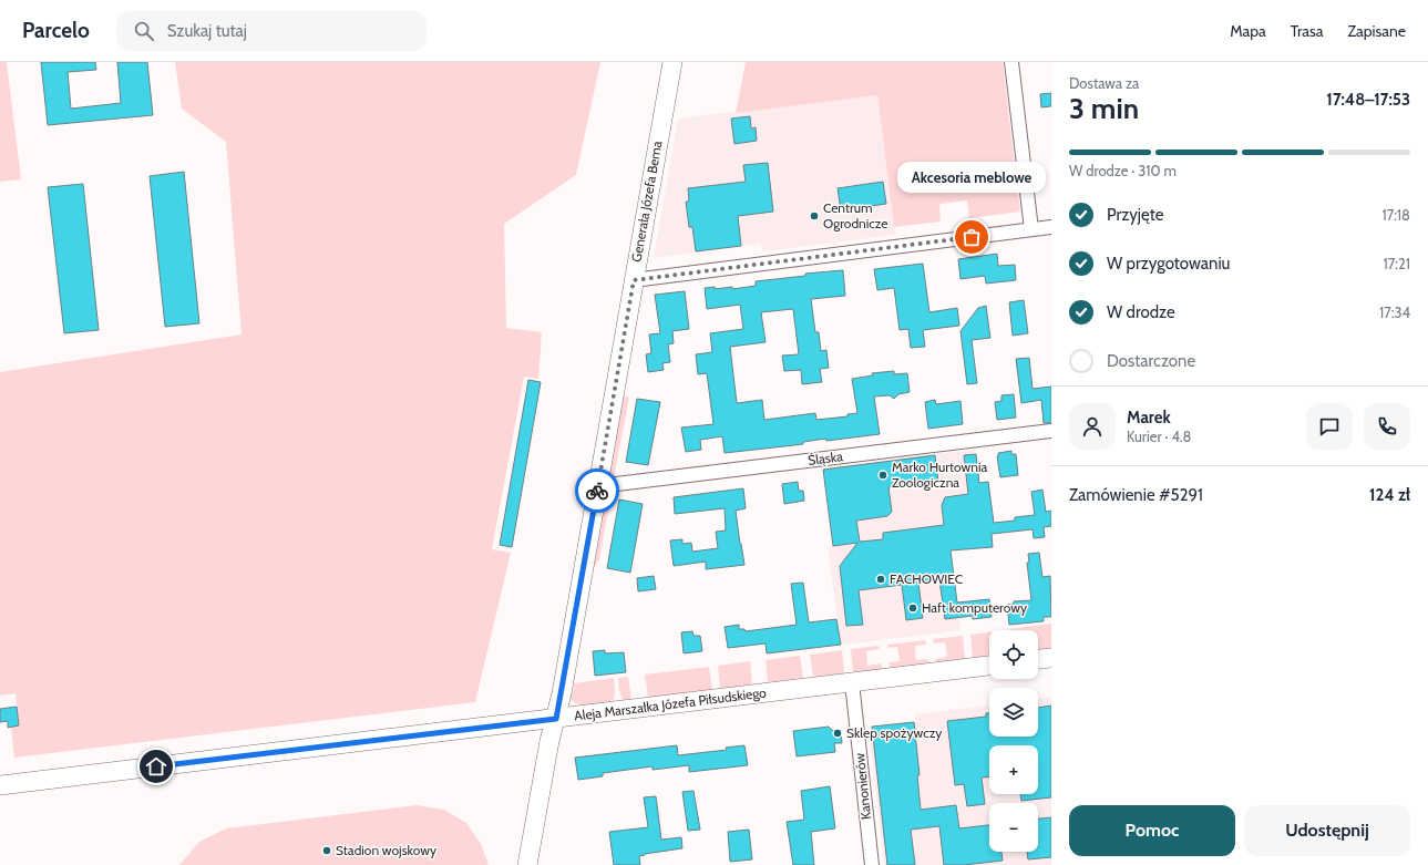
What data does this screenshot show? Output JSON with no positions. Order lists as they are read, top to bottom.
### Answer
{
  "streets": {
    "street": [
      "Generała Józefa Bema",
      "Śląska",
      "Aleja Marszałka Józefa Piłsudskiego",
      "Kanonierów"
    ]
  },
  "crossings": [
    ["Generała Józefa Bema", "Śląska"],
    ["Generała Józefa Bema", "Aleja Marszałka Józefa Piłsudskiego"],
    ["Aleja Marszałka Józefa Piłsudskiego", "Kanonierów"]
  ],
  "places": [
    "Centrum Ogrodnicze",
    "Akcesoria meblowe",
    "Marko Hurtownia Zoologiczna",
    "FACHOWIEC",
    "Haft komputerowy",
    "Sklep spożywczy",
    "Stadion wojskowy"
  ],
  "page": {
    "header": "Parcelo",
    "search": "Szukaj tutaj",
    "nav": ["Mapa", "Trasa", "Zapisane"],
    "heading": ["3 min", "Dostawa za", "17:48–17:53"],
    "panel": [
      "Marek",
      "Kurier · 4.8",
      "Zamówienie #5291",
      "124 zł"
    ],
    "bar": "W drodze · 310 m",
    "bubble": "Akcesoria meblowe",
    "list": [
      ["Przyjęte", "17:18"],
      ["W przygotowaniu", "17:21"],
      ["W drodze", "17:34"],
      "Dostarczone"
    ],
    "map_buttons": ["+", "−"],
    "buttons": ["Pomoc", "Udostępnij"]
  }
}
